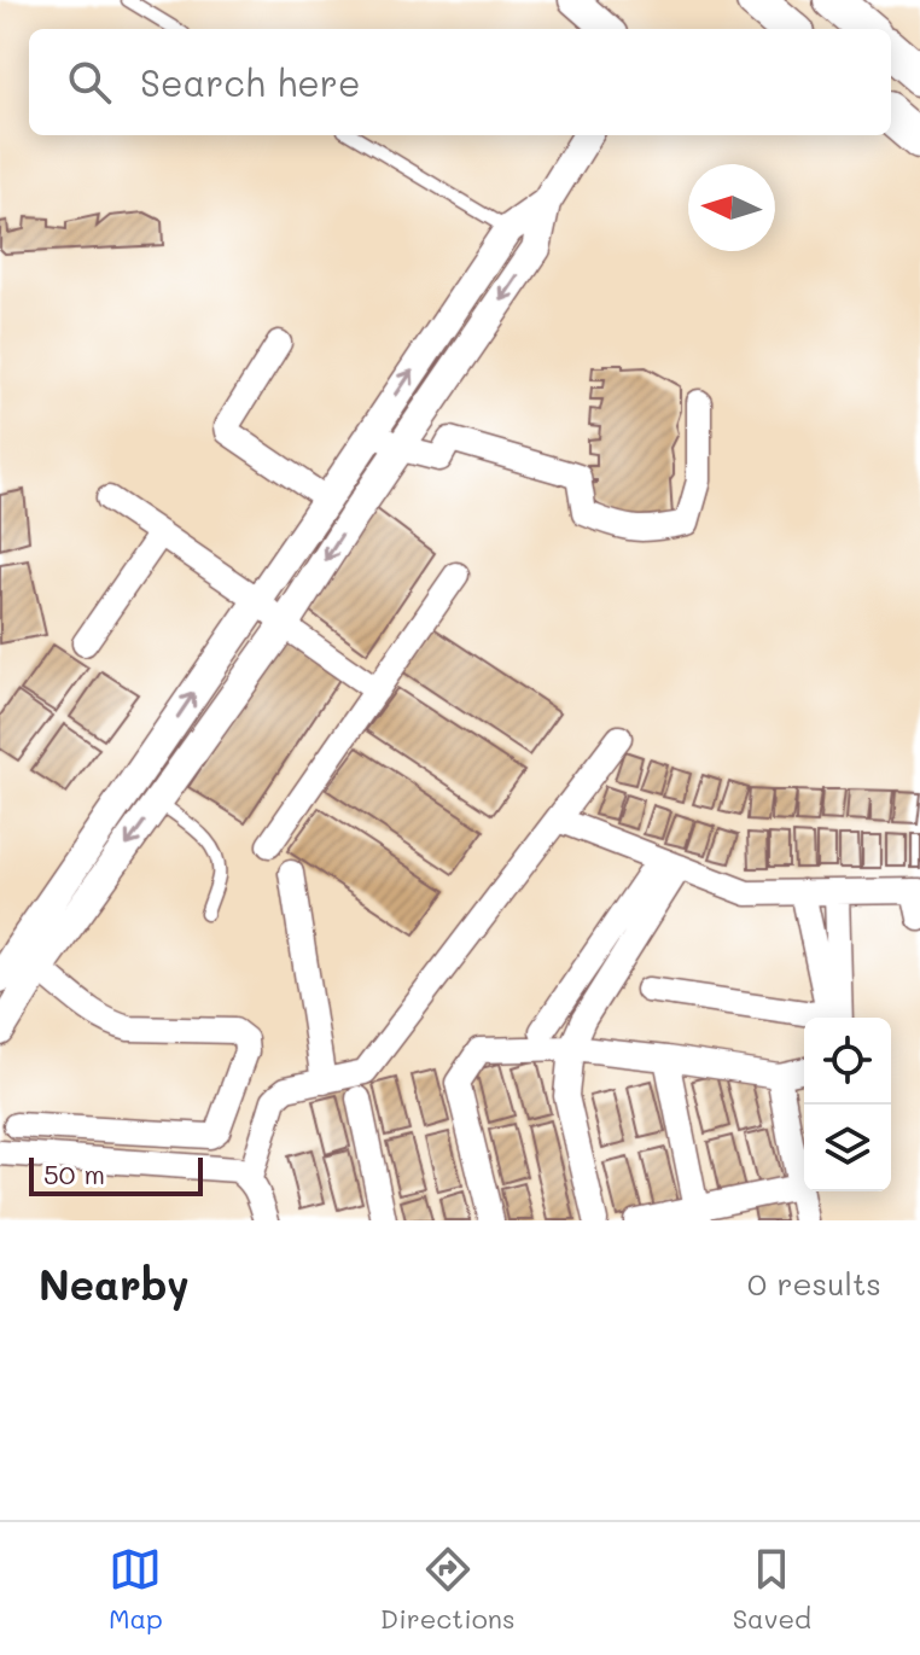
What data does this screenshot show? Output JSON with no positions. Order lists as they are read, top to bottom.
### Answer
{
  "scale_bar": "50 m",
  "north": "left",
  "page": {
    "search": "Search here",
    "scale": "50 m",
    "heading": ["Nearby", "0 results"],
    "nav": ["Map", "Directions", "Saved"]
  }
}
